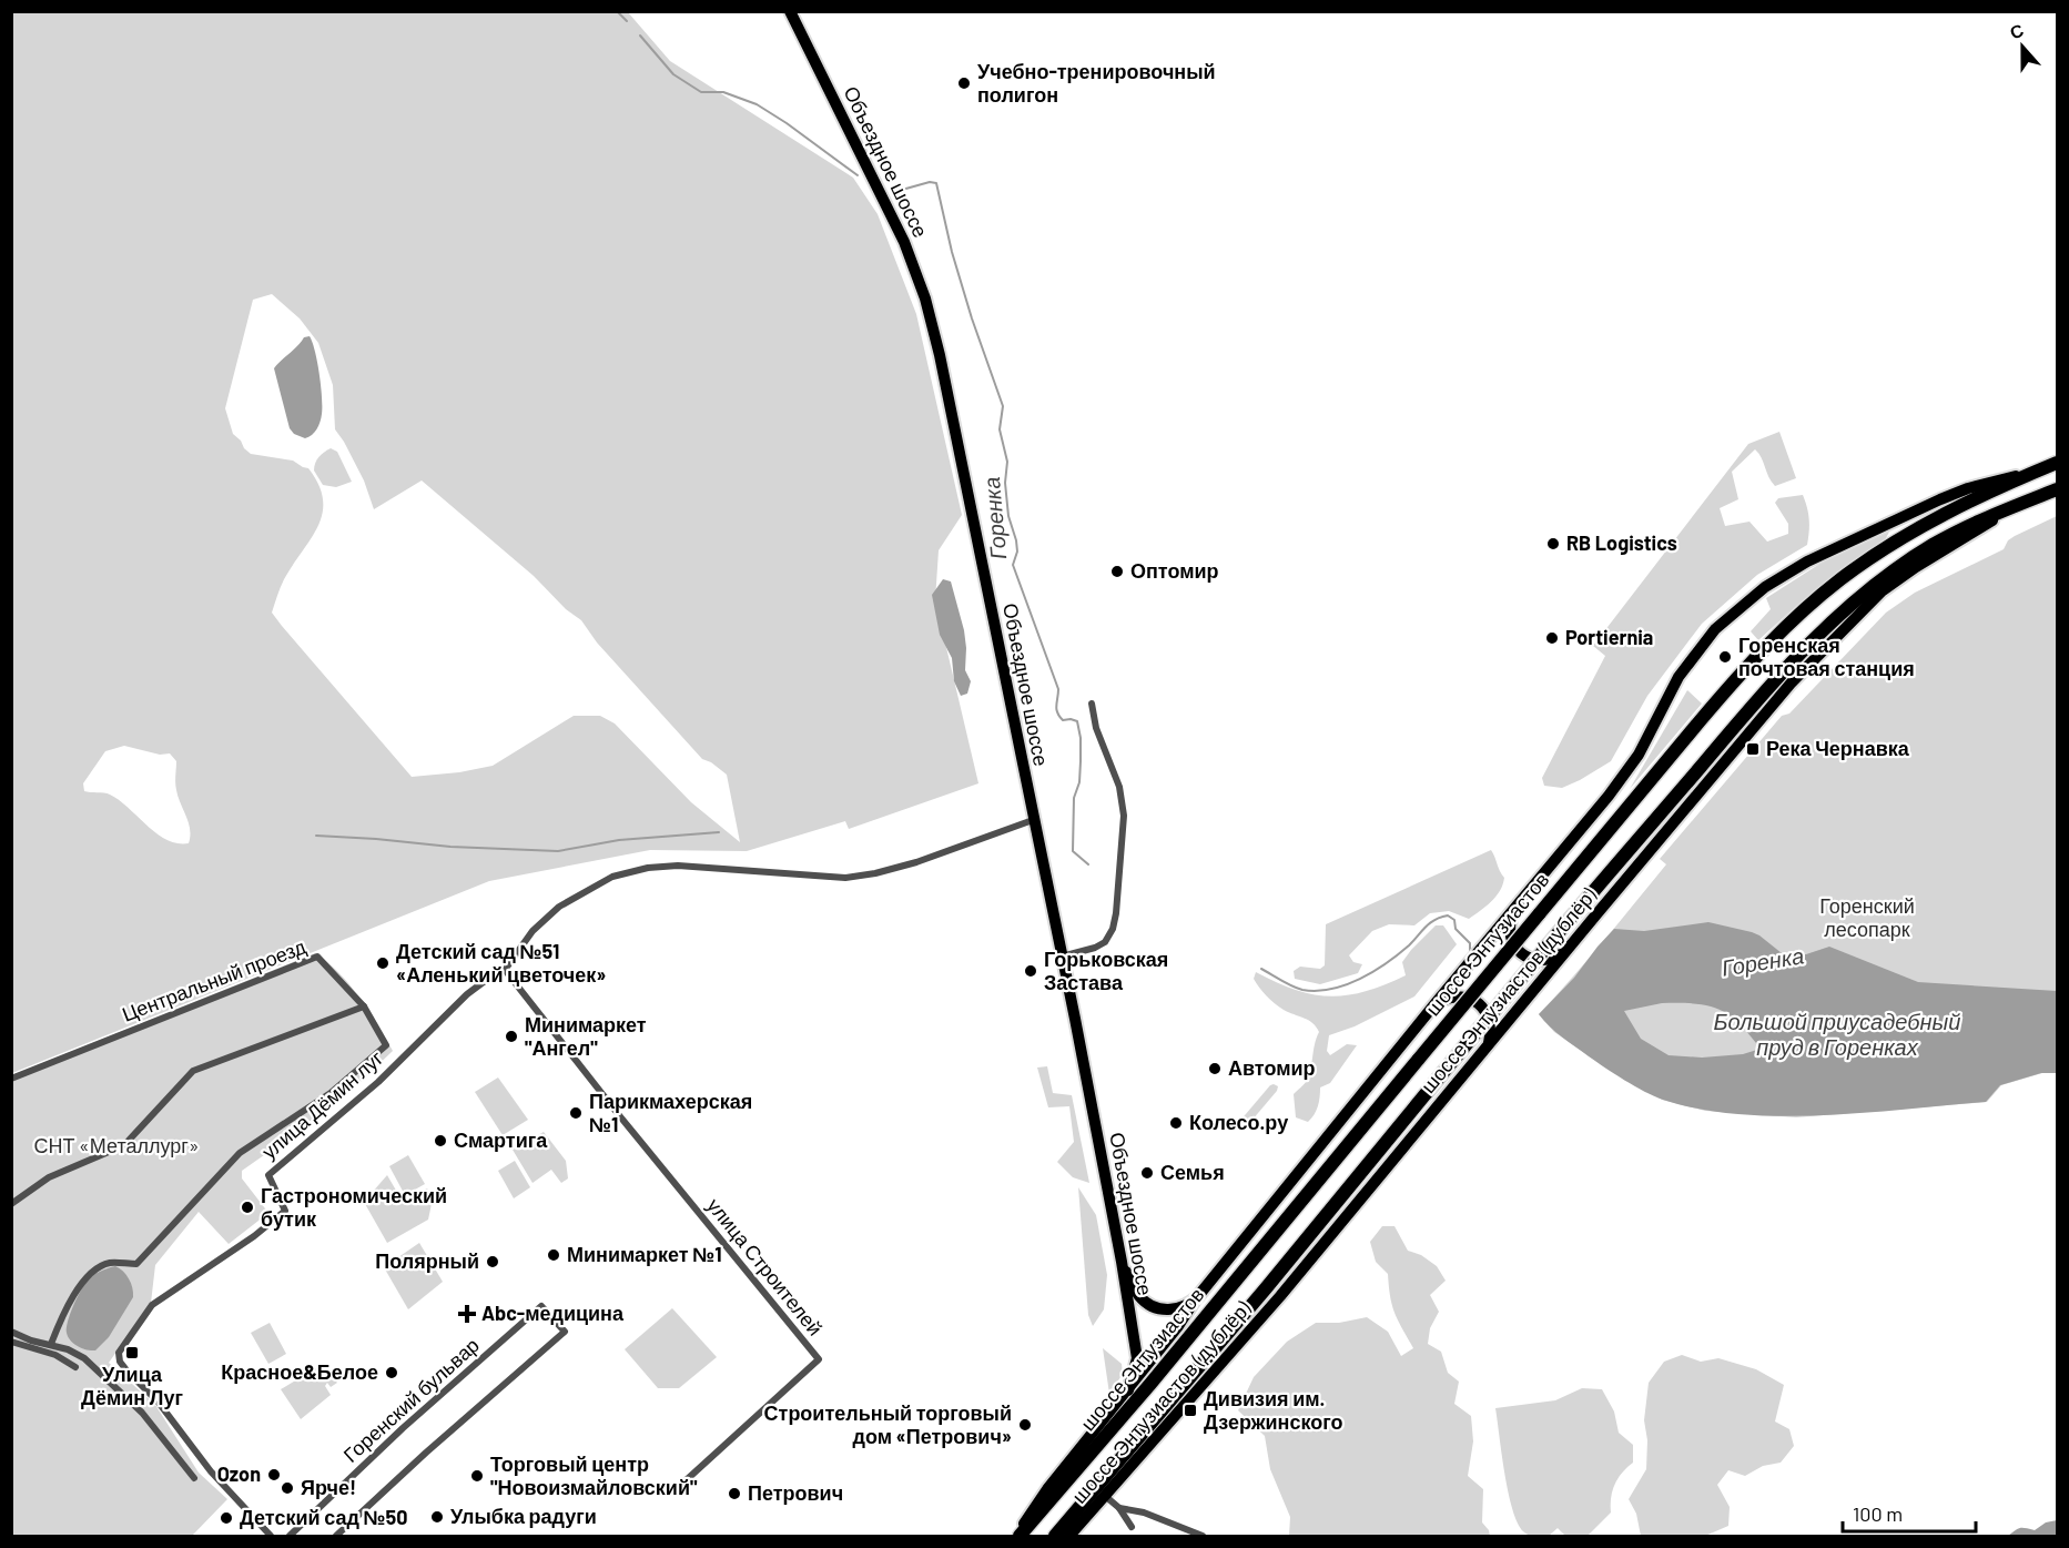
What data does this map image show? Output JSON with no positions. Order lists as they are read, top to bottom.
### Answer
{
  "streets": {
    "highway": ["шоссе Энтузиастов"],
    "main road": ["Объездное шоссе", "шоссе Энтузиастов (дублёр)"],
    "street": [
      "Центральный проезд",
      "улица Дёмин луг",
      "улица Строителей",
      "Горенский бульвар"
    ]
  },
  "crossings": [
    ["Объездное шоссе", "шоссе Энтузиастов (дублёр)"],
    ["шоссе Энтузиастов", "шоссе Энтузиастов (дублёр)"],
    ["улица Дёмин луг", "улица Строителей"]
  ],
  "water": ["Горенка", "Большой приусадебный пруд в Горенках"],
  "parks": ["Горенский лесопарк", "СНТ «Металлург»"],
  "places": {
    "other": [
      "Учебно-тренировочный полигон",
      "RB Logistics",
      "Оптомир",
      "Portiernia",
      "Горенская почтовая станция",
      "Детский сад №51 «Аленький цветочек»",
      "Горьковская Застава",
      "Минимаркет \"Ангел\"",
      "Автомир",
      "Парикмахерская №1",
      "Колесо.ру",
      "Смартига",
      "Семья",
      "Гастрономический бутик",
      "Минимаркет №1",
      "Полярный",
      "Красное&Белое",
      "Строительный торговый дом «Петрович»",
      "Ozon",
      "Торговый центр \"Новоизмайловский\"",
      "Ярче!",
      "Петрович",
      "Улыбка радуги",
      "Детский сад №50"
    ],
    "transit": ["Река Чернавка", "Улица Дёмин Луг", "Дивизия им. Дзержинского"],
    "health": ["Abc-медицина"]
  },
  "scale_bar": "100 m",
  "north": "top"
}
